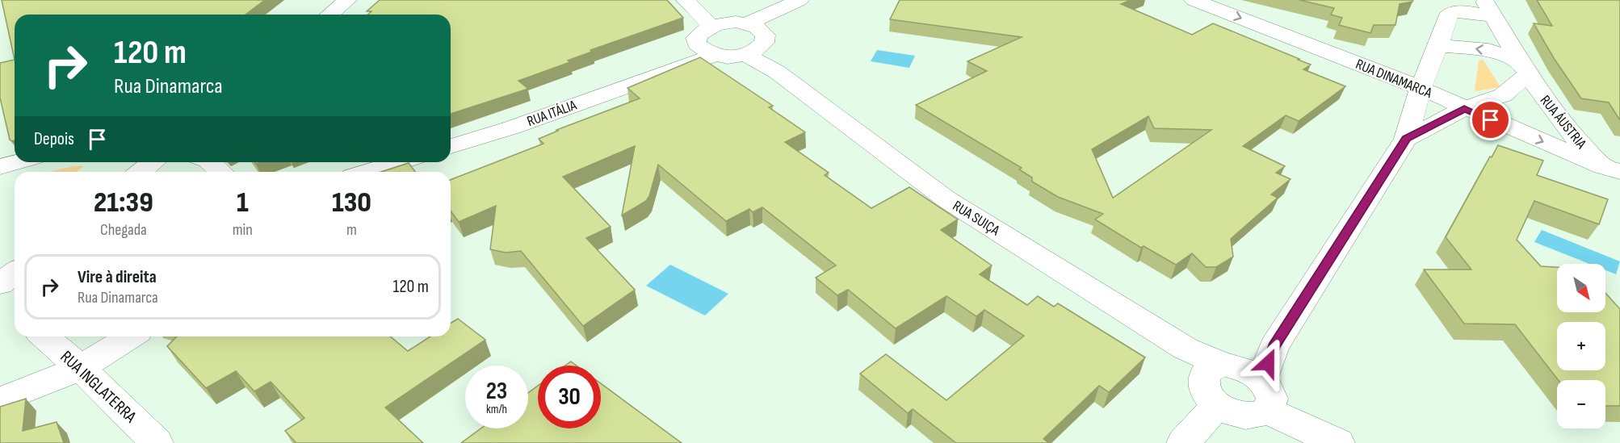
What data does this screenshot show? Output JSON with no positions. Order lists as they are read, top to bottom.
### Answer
{
  "streets": {
    "street": [
      "RUA DINAMARCA",
      "RUA ITÁLIA",
      "RUA ÁUSTRIA",
      "RUA SUIÇA",
      "RUA INGLATERRA"
    ]
  },
  "crossings": [
    ["RUA DINAMARCA", "RUA ÁUSTRIA"],
    ["RUA ITÁLIA", "RUA SUIÇA"],
    ["RUA ÁUSTRIA", "RUA SUIÇA"]
  ],
  "one_way": ["RUA DINAMARCA"],
  "north": "bottom right",
  "page": {
    "turn": ["120 m", "Rua Dinamarca"],
    "then": "Depois",
    "eta": [
      "21:39",
      "Chegada",
      "1",
      "min",
      "130",
      "m"
    ],
    "list": [
      {
        "name": "Vire à direita",
        "note": "Rua Dinamarca",
        "value": "120 m"
      }
    ],
    "map_buttons": ["+", "−"],
    "speed": "23 km/h",
    "limit": "30"
  }
}
